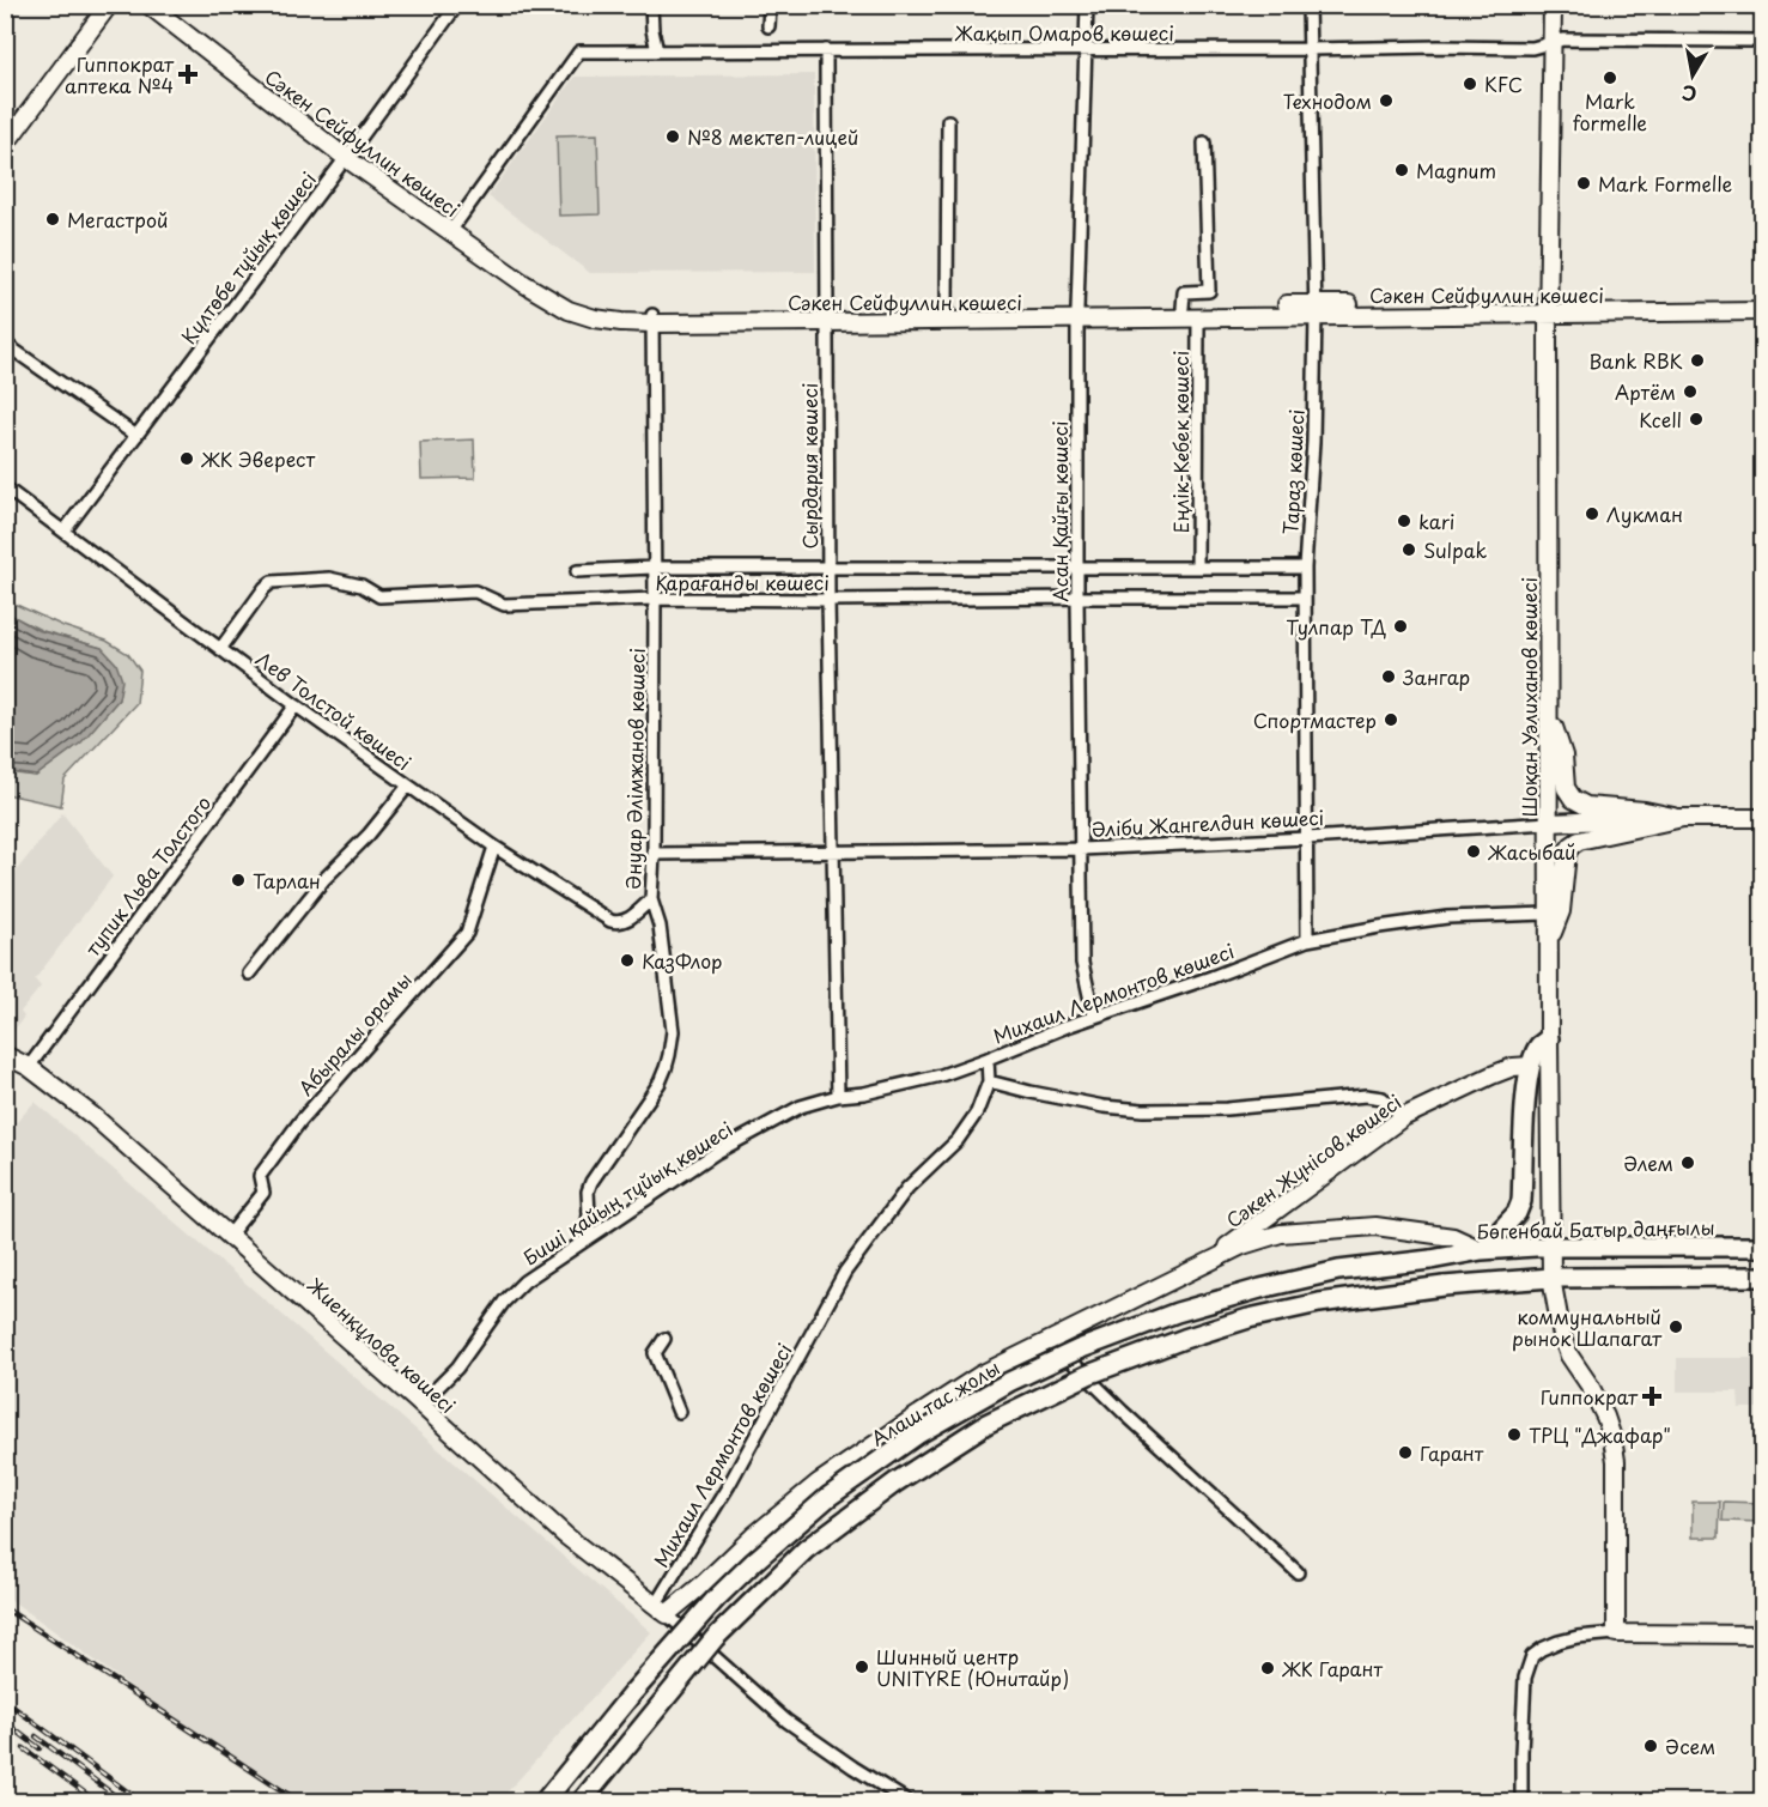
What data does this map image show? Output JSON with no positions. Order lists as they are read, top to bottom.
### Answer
{
  "streets": {
    "main road": ["Бөгенбай Батыр даңғылы", "Алаш тас жолы"],
    "street": [
      "Жақып Омаров көшесі",
      "Сәкен Сейфуллин көшесі",
      "Күлтөбе тұйық көшесі",
      "Еңлік-Кебек көшесі",
      "Сырдария көшесі",
      "Тараз көшесі",
      "Асан Қайғы көшесі",
      "Қарағанды көшесі",
      "Шоқан Уәлиханов көшесі",
      "Лев Толстой көшесі",
      "Әнуар Әлімжанов көшесі",
      "Әліби Жангелдин көшесі",
      "тупик Льва Толстого",
      "Михаил Лермонтов көшесі",
      "Абыралы орамы",
      "Сәкен Жүнісов көшесі",
      "Биші қайың тұйық көшесі",
      "Жиенқұлова көшесі"
    ]
  },
  "crossings": [
    ["Жақып Омаров көшесі", "Сәкен Сейфуллин көшесі"],
    ["Жақып Омаров көшесі", "Сырдария көшесі"],
    ["Жақып Омаров көшесі", "Тараз көшесі"],
    ["Жақып Омаров көшесі", "Асан Қайғы көшесі"],
    ["Жақып Омаров көшесі", "Шоқан Уәлиханов көшесі"],
    ["Сәкен Сейфуллин көшесі", "Күлтөбе тұйық көшесі"],
    ["Сәкен Сейфуллин көшесі", "Еңлік-Кебек көшесі"],
    ["Сәкен Сейфуллин көшесі", "Сырдария көшесі"],
    ["Сәкен Сейфуллин көшесі", "Тараз көшесі"],
    ["Сәкен Сейфуллин көшесі", "Асан Қайғы көшесі"],
    ["Сәкен Сейфуллин көшесі", "Шоқан Уәлиханов көшесі"],
    ["Сәкен Сейфуллин көшесі", "Әнуар Әлімжанов көшесі"],
    ["Күлтөбе тұйық көшесі", "Лев Толстой көшесі"],
    ["Еңлік-Кебек көшесі", "Қарағанды көшесі"],
    ["Сырдария көшесі", "Қарағанды көшесі"],
    ["Сырдария көшесі", "Әліби Жангелдин көшесі"],
    ["Сырдария көшесі", "Биші қайың тұйық көшесі"],
    ["Тараз көшесі", "Қарағанды көшесі"],
    ["Тараз көшесі", "Әліби Жангелдин көшесі"],
    ["Тараз көшесі", "Михаил Лермонтов көшесі"],
    ["Асан Қайғы көшесі", "Қарағанды көшесі"],
    ["Асан Қайғы көшесі", "Әліби Жангелдин көшесі"],
    ["Асан Қайғы көшесі", "Михаил Лермонтов көшесі"],
    ["Қарағанды көшесі", "Лев Толстой көшесі"],
    ["Қарағанды көшесі", "Әнуар Әлімжанов көшесі"],
    ["Шоқан Уәлиханов көшесі", "Әліби Жангелдин көшесі"],
    ["Шоқан Уәлиханов көшесі", "Михаил Лермонтов көшесі"],
    ["Шоқан Уәлиханов көшесі", "Бөгенбай Батыр даңғылы"],
    ["Лев Толстой көшесі", "Әнуар Әлімжанов көшесі"],
    ["Лев Толстой көшесі", "тупик Льва Толстого"],
    ["Лев Толстой көшесі", "Абыралы орамы"],
    ["Әнуар Әлімжанов көшесі", "Әліби Жангелдин көшесі"],
    ["Әнуар Әлімжанов көшесі", "Биші қайың тұйық көшесі"],
    ["тупик Льва Толстого", "Жиенқұлова көшесі"],
    ["Михаил Лермонтов көшесі", "Биші қайың тұйық көшесі"],
    ["Михаил Лермонтов көшесі", "Жиенқұлова көшесі"],
    ["Абыралы орамы", "Жиенқұлова көшесі"],
    ["Биші қайың тұйық көшесі", "Жиенқұлова көшесі"],
    ["Бөгенбай Батыр даңғылы", "Алаш тас жолы"]
  ],
  "places": {
    "health": ["Гиппократ аптека №4", "Гиппократ"],
    "other": [
      "Mark formelle",
      "KFC",
      "Технодом",
      "№8 мектеп-лицей",
      "Magnum",
      "Mark Formelle",
      "Мегастрой",
      "Bank RBK",
      "Артём",
      "Kcell",
      "ЖК Эверест",
      "Лукман",
      "kari",
      "Sulpak",
      "Тулпар ТД",
      "Зангар",
      "Спортмастер",
      "Жасыбай",
      "Тарлан",
      "КазФлор",
      "Әлем",
      "коммунальный рынок Шапагат",
      "ТРЦ \"Джафар\"",
      "Гарант",
      "Шинный центр UNITYRE (Юнитайр)",
      "ЖК Гарант",
      "Әсем"
    ]
  },
  "north": "bottom"
}
